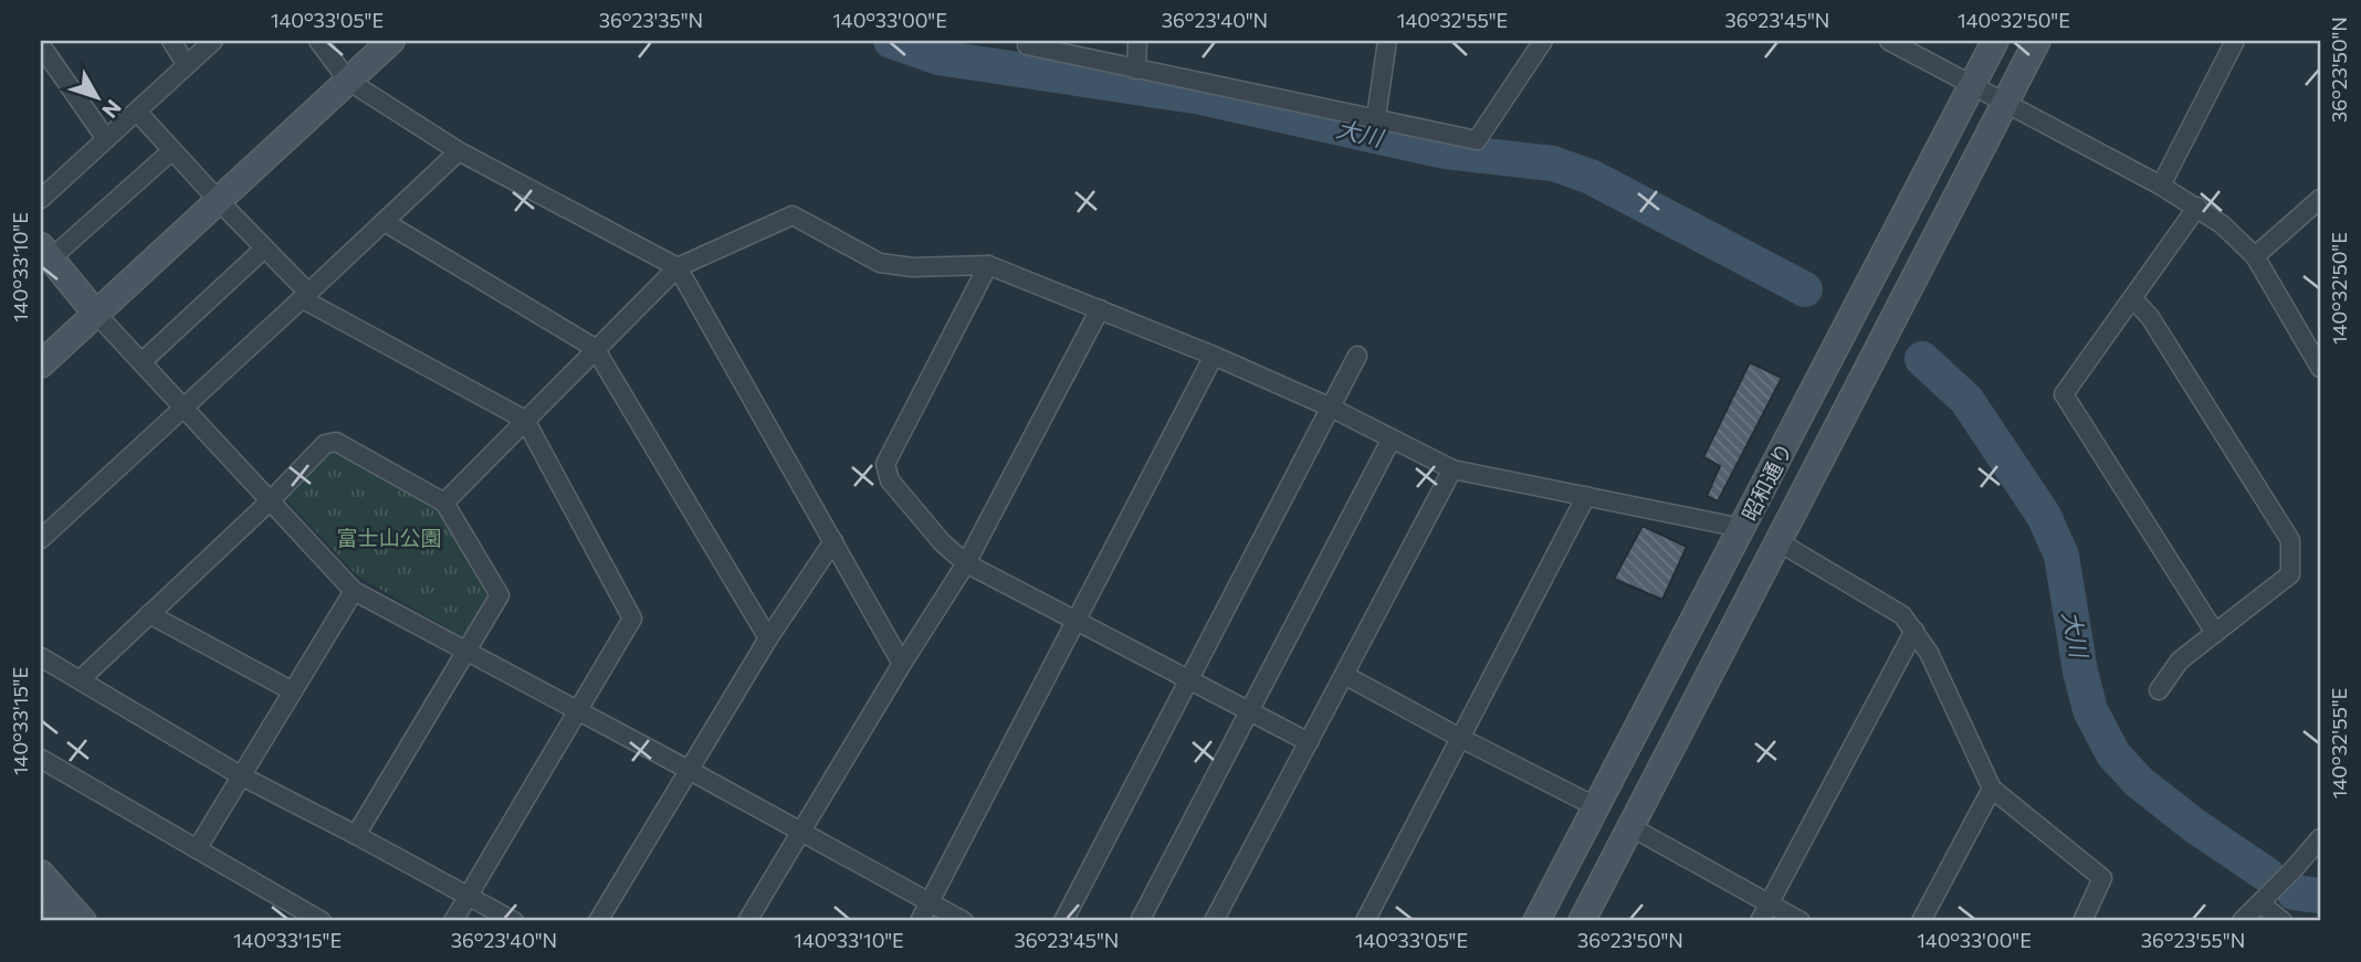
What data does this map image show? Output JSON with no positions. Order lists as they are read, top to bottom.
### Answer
{
  "streets": {
    "street": ["昭和通り"]
  },
  "water": ["大川"],
  "parks": ["富士山公園"],
  "north": "bottom right",
  "coordinates": [
    "140°33'05\"E",
    "36°23'35\"N",
    "140°33'00\"E",
    "36°23'40\"N",
    "140°32'55\"E",
    "36°23'45\"N",
    "140°32'50\"E",
    "36°23'50\"N",
    "140°33'10\"E",
    "140°33'15\"E",
    "36°23'55\"N"
  ]
}
